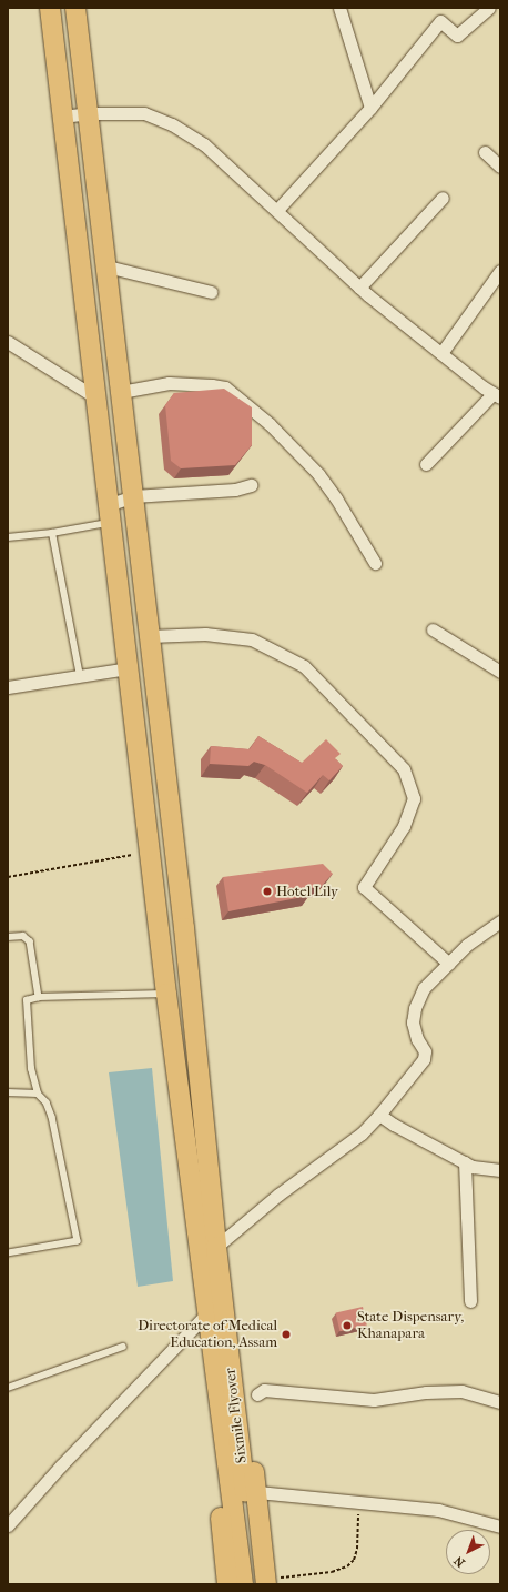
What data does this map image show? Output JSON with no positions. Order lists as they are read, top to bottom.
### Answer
{
  "streets": {
    "main road": ["Sixmile Flyover"]
  },
  "places": ["Hotel Lily", "State Dispensary, Khanapara", "Directorate of Medical Education, Assam"],
  "north": "bottom left"
}
